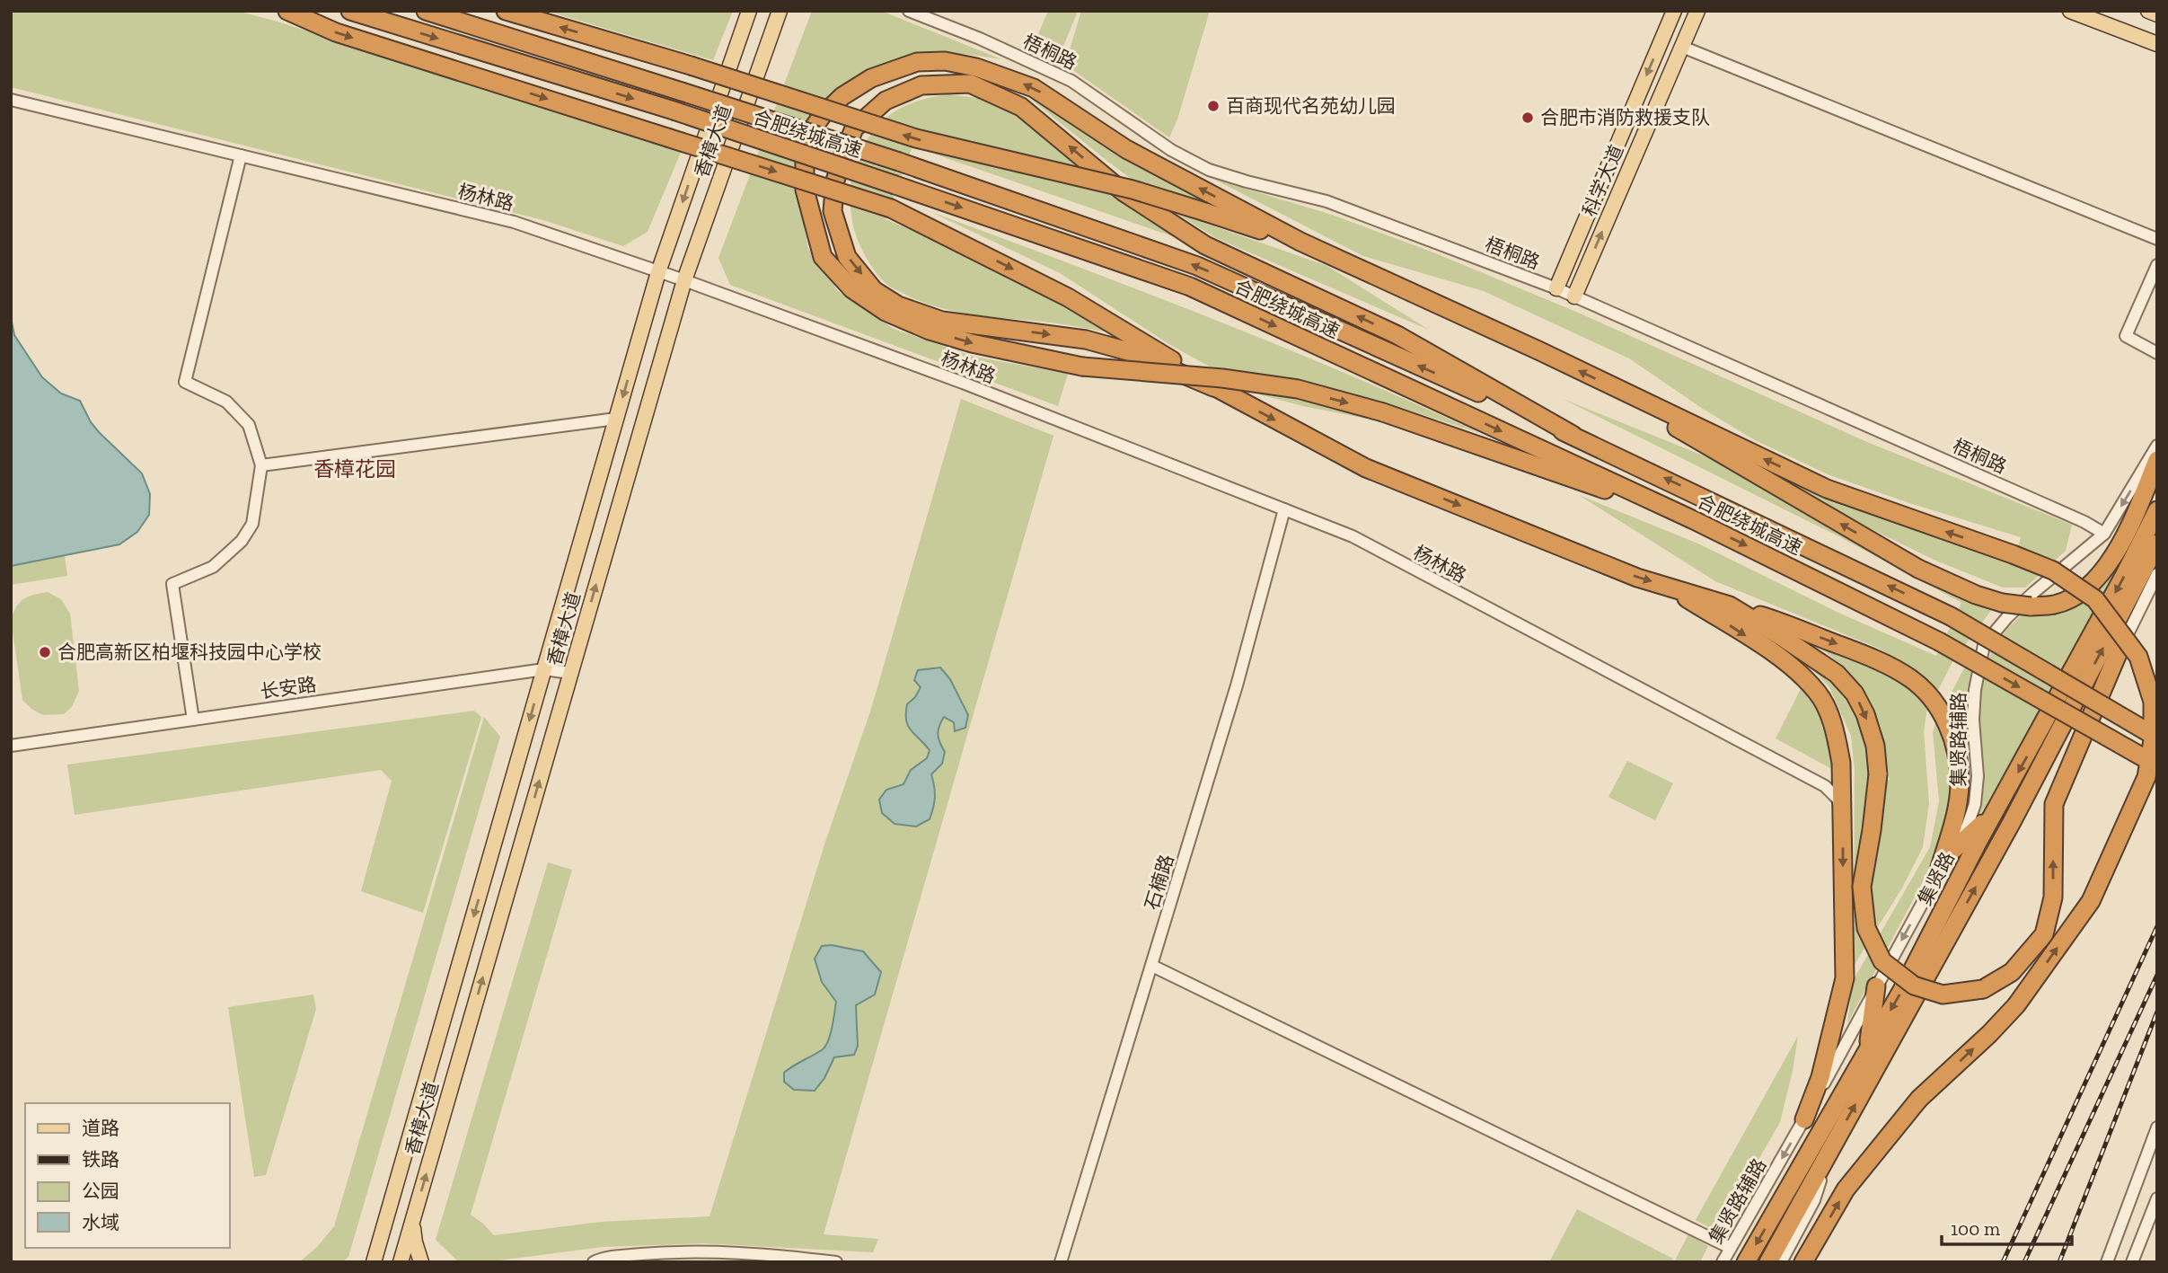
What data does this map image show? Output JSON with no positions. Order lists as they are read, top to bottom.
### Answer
{
  "streets": {
    "highway": ["合肥绕城高速", "集贤路"],
    "main road": ["香樟大道", "科学大道"],
    "street": [
      "梧桐路",
      "杨林路",
      "长安路",
      "集贤路辅路",
      "石楠路"
    ]
  },
  "crossings": [
    ["梧桐路", "科学大道"],
    ["梧桐路", "集贤路辅路"],
    ["香樟大道", "杨林路"],
    ["香樟大道", "长安路"],
    ["杨林路", "石楠路"]
  ],
  "districts": ["香樟花园"],
  "places": ["百商现代名苑幼儿园", "合肥市消防救援支队", "合肥高新区柏堰科技园中心学校"],
  "legend": [
    "道路",
    "铁路",
    "公园",
    "水域"
  ],
  "scale_bar": "100 m"
}
